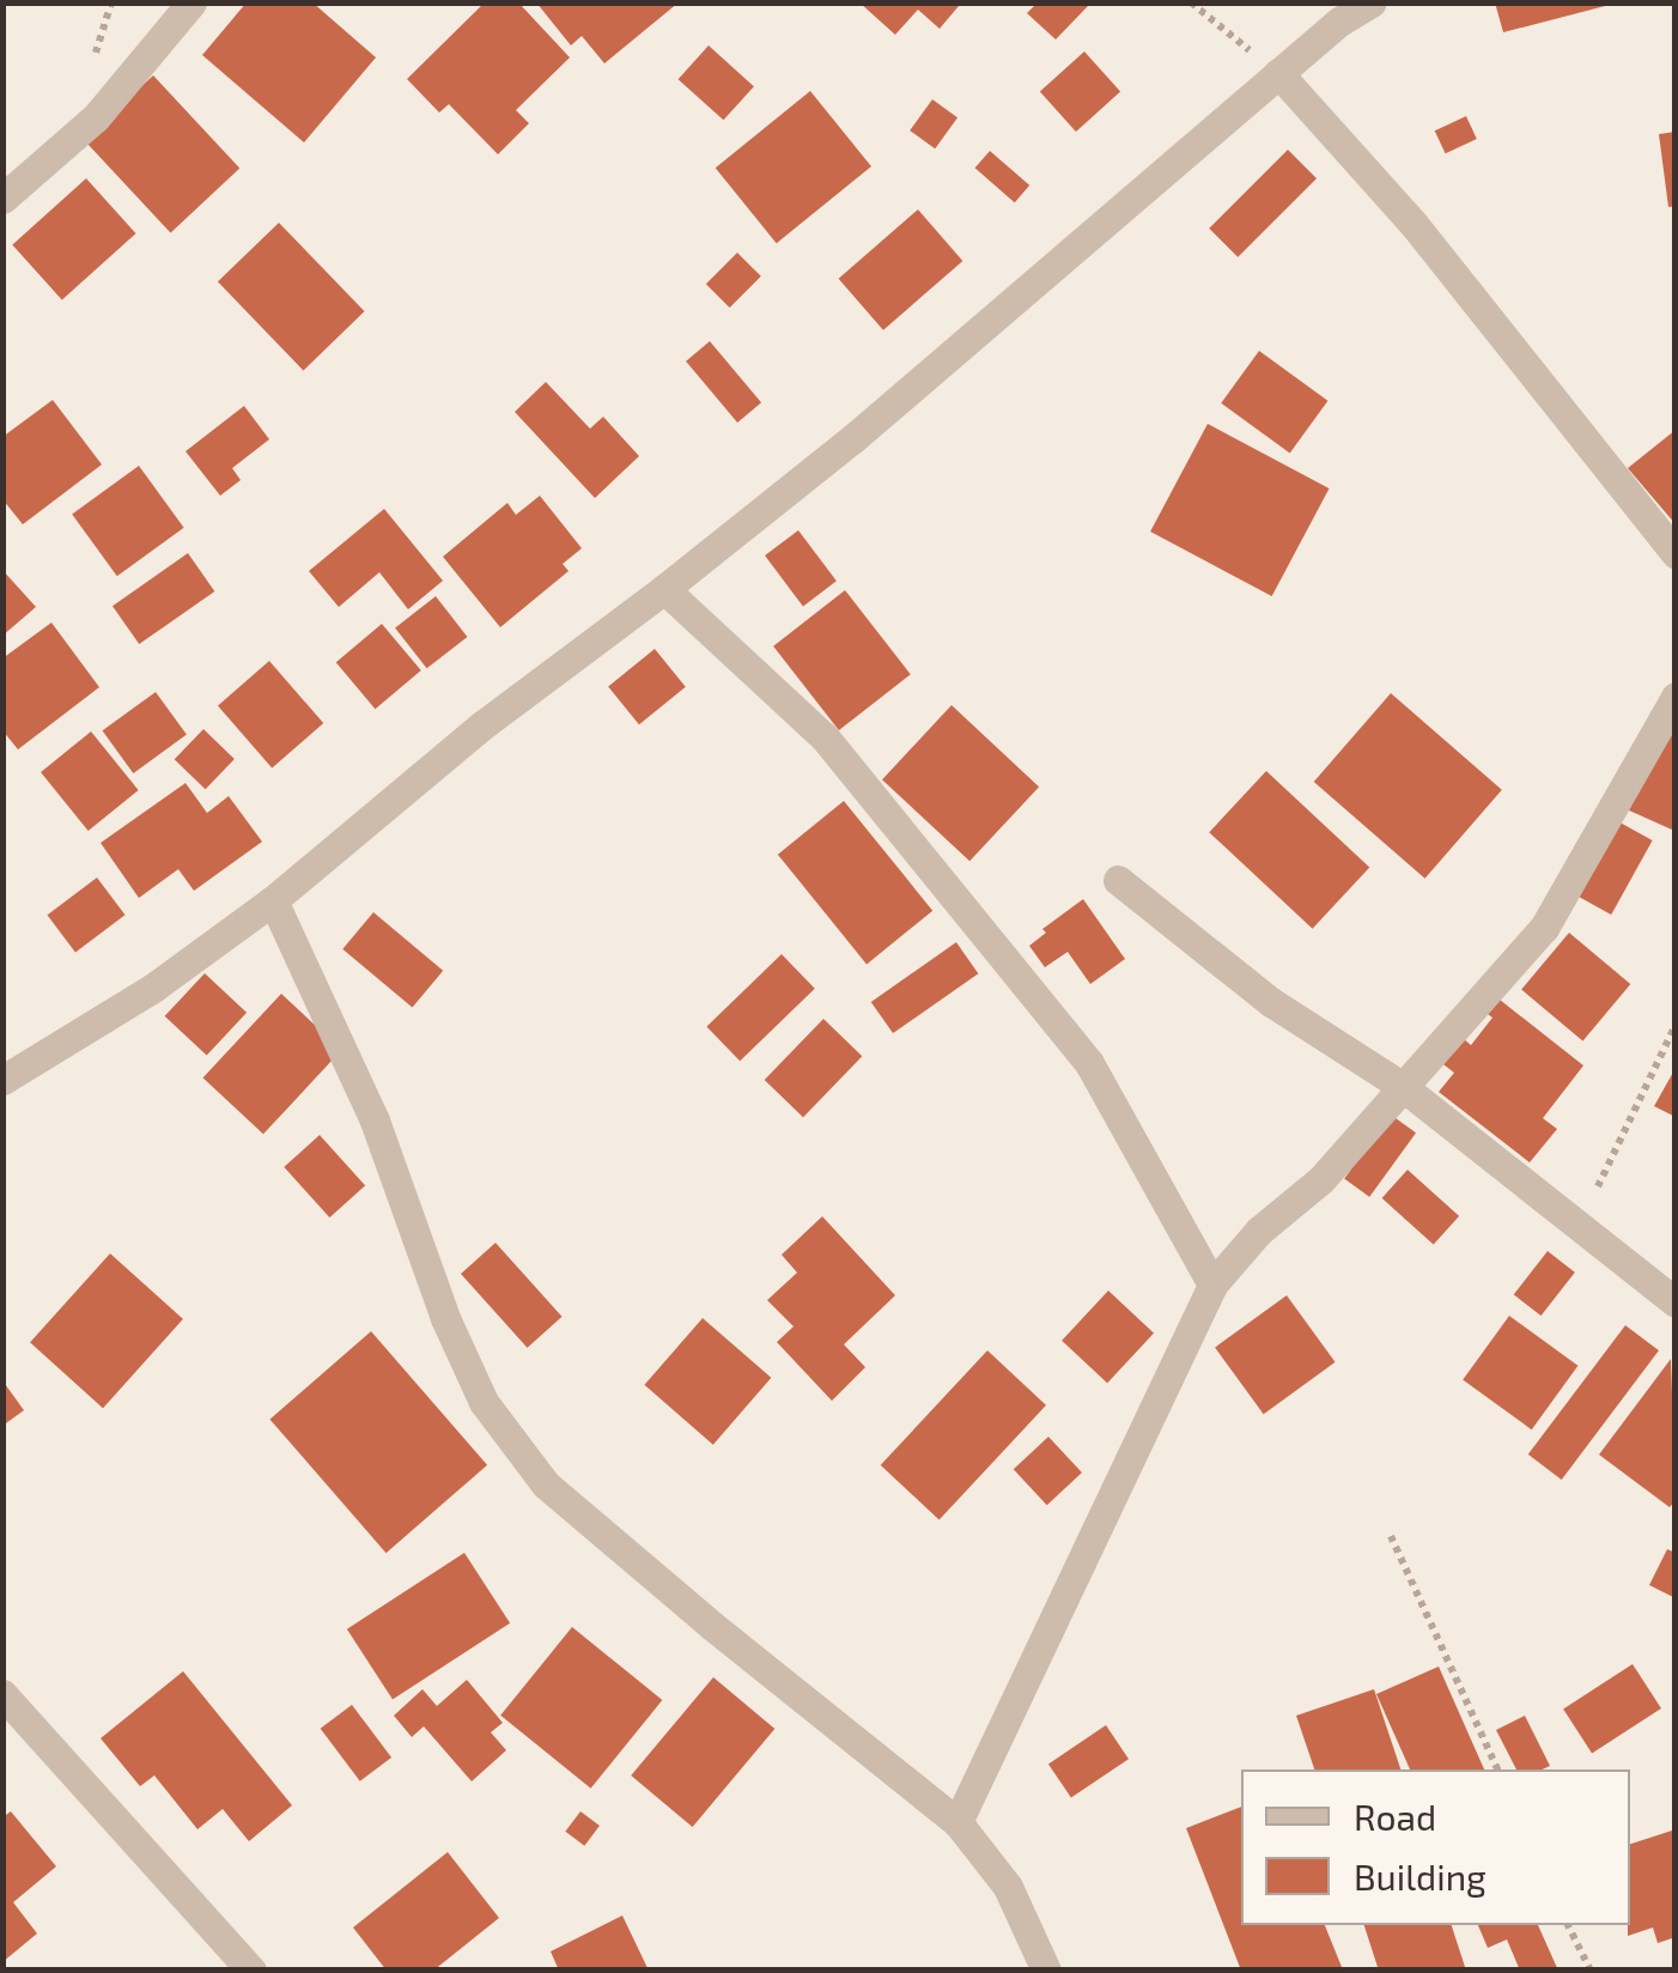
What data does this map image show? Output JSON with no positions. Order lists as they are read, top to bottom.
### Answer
{
  "legend": ["Road", "Building"]
}
